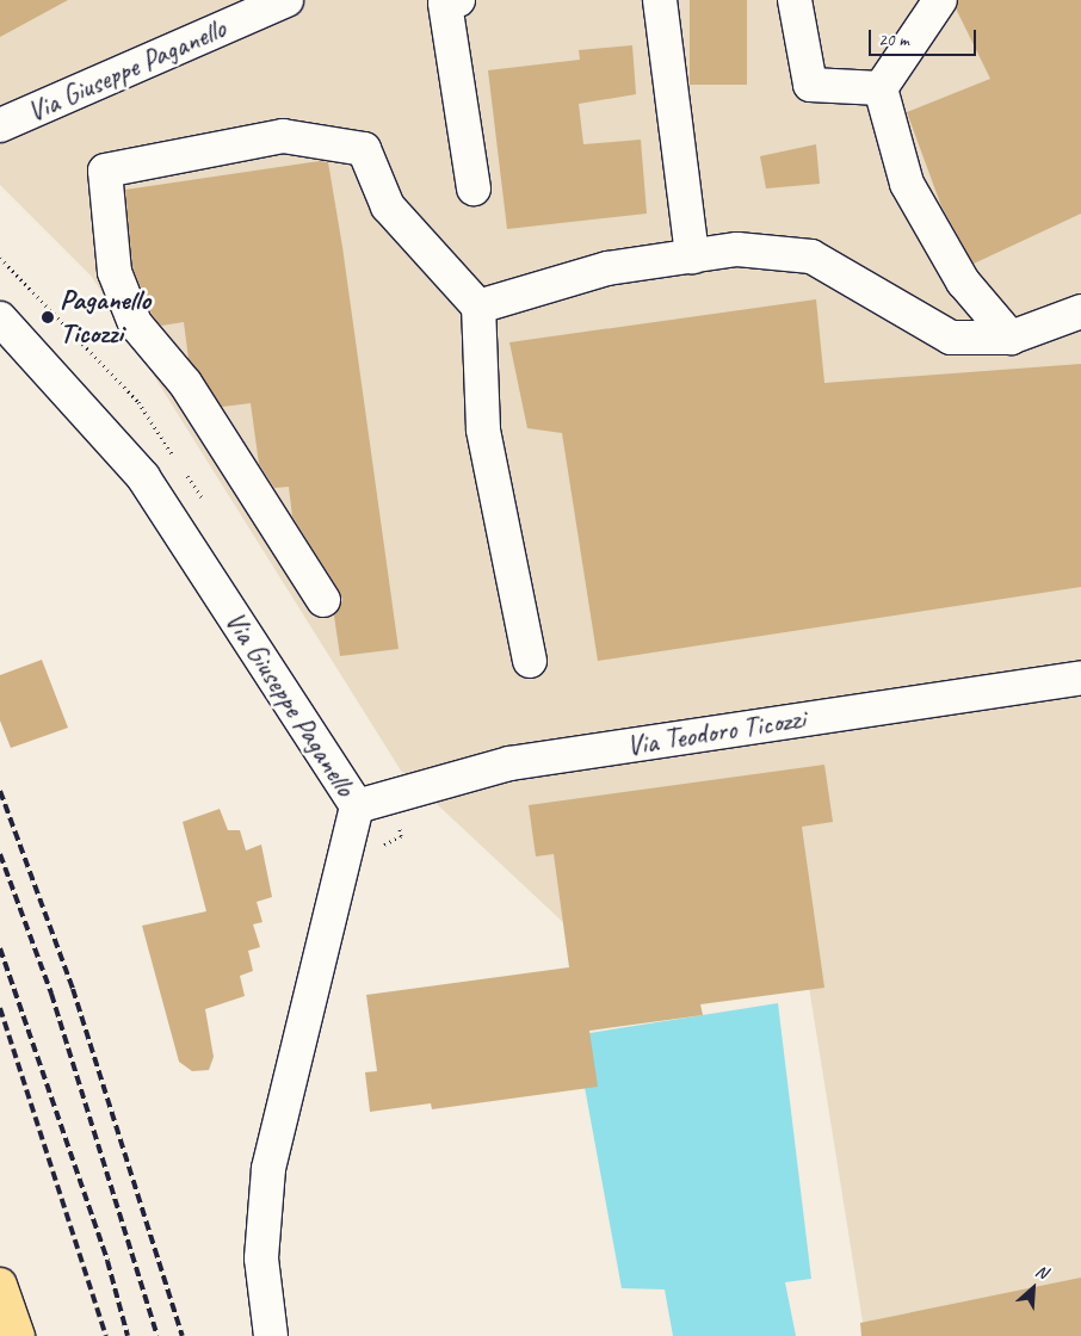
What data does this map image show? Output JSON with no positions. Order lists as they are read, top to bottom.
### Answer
{
  "streets": {
    "street": ["Via Giuseppe Paganello", "Via Teodoro Ticozzi"]
  },
  "crossings": [
    ["Via Giuseppe Paganello", "Via Teodoro Ticozzi"]
  ],
  "places": ["Paganello Ticozzi"],
  "scale_bar": "20 m",
  "north": "top right"
}
